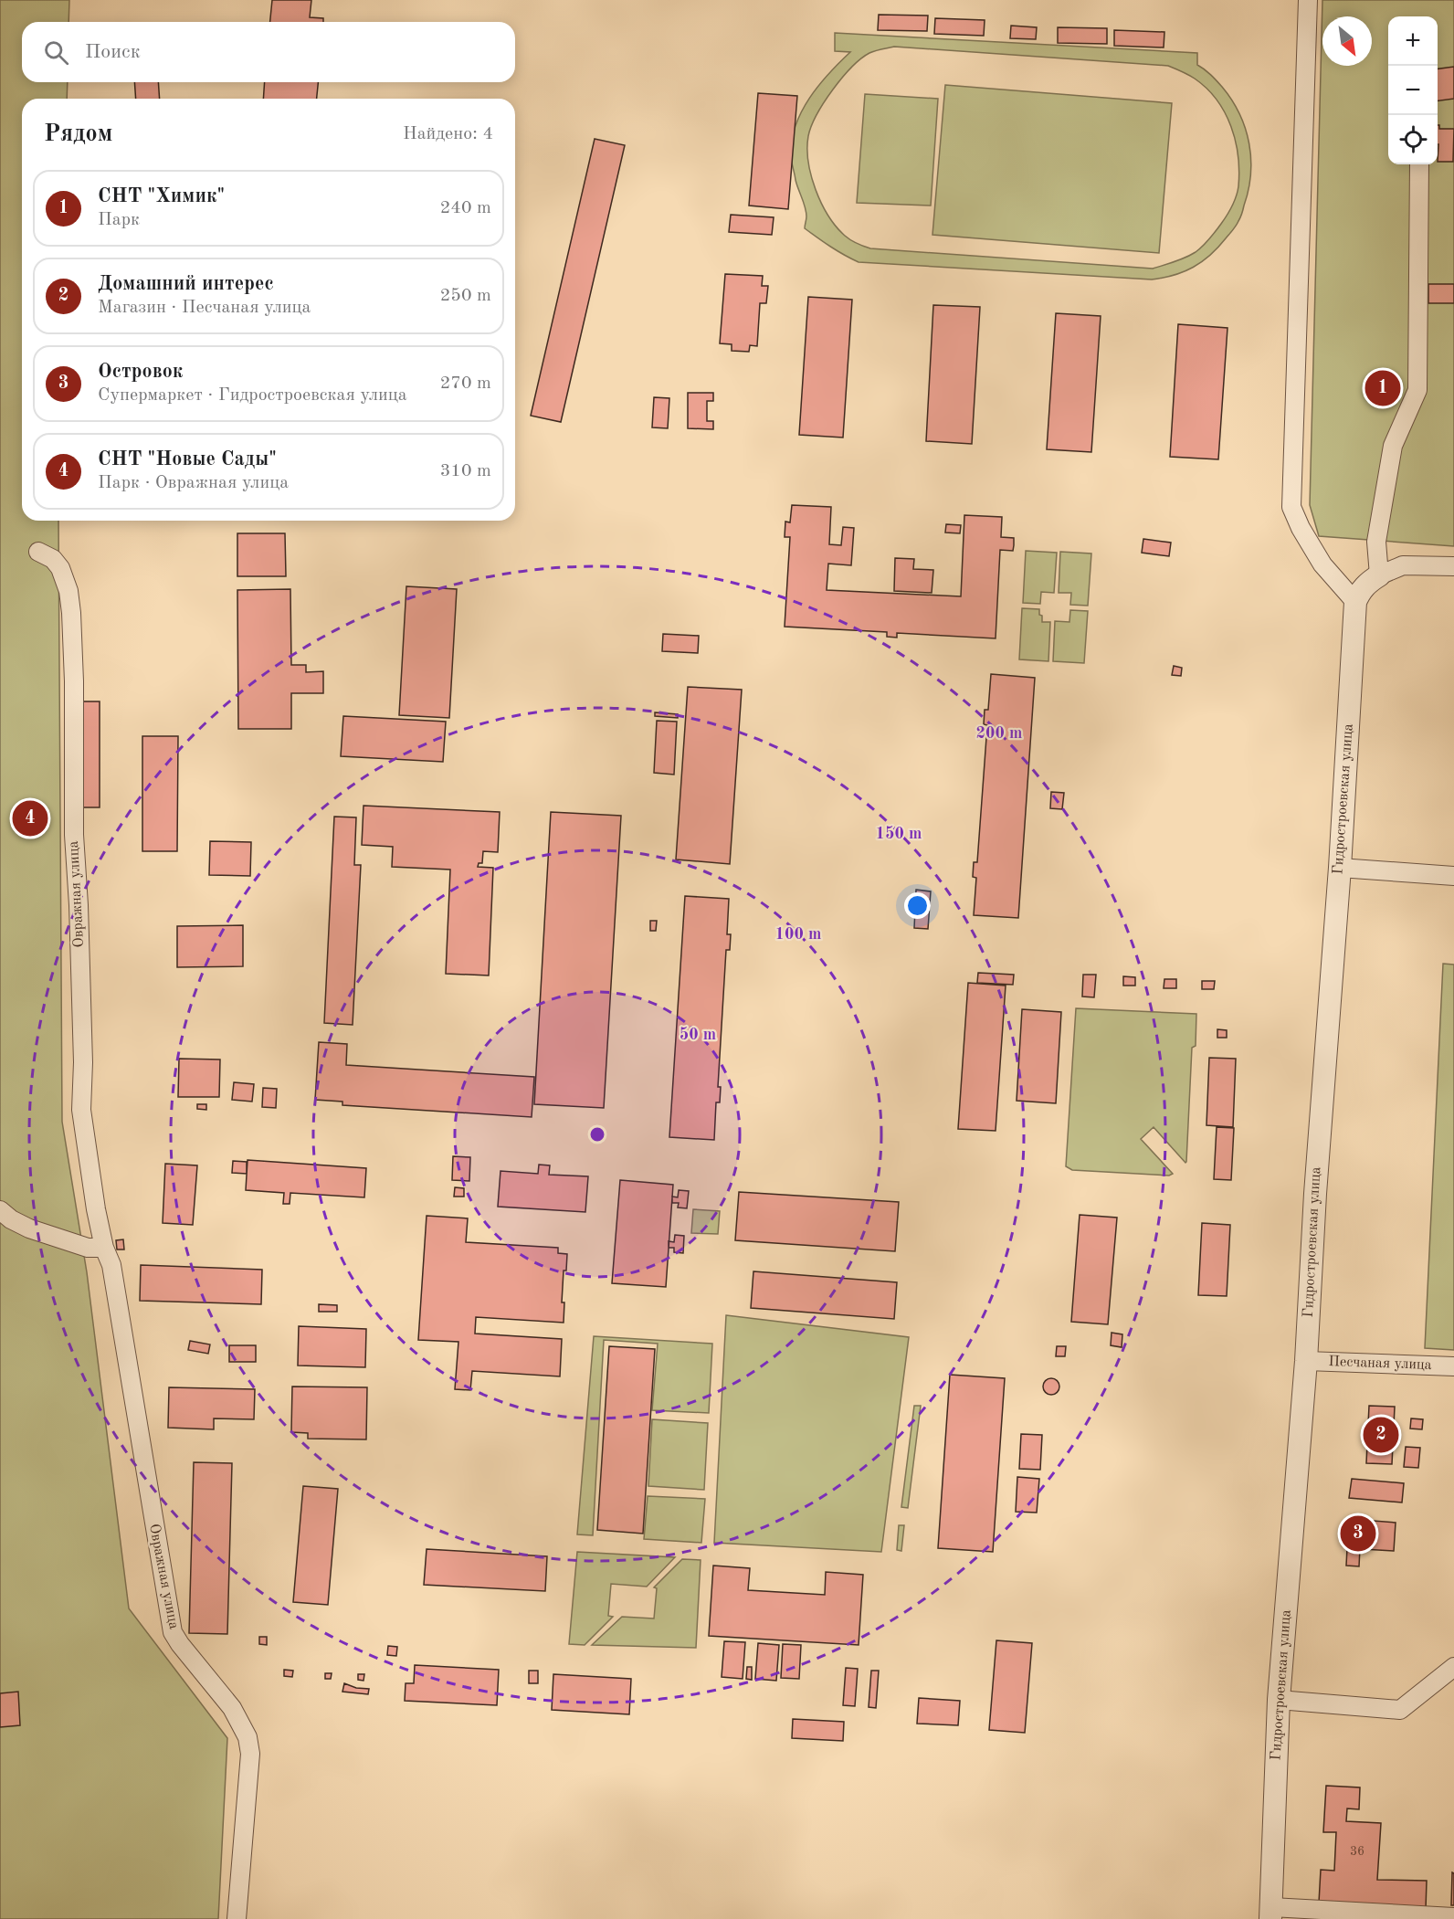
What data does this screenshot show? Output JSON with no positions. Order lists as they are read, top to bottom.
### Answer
{
  "streets": {
    "street": ["Гидростроевская улица", "Овражная улица", "Песчаная улица"]
  },
  "crossings": [
    ["Гидростроевская улица", "Песчаная улица"]
  ],
  "house_numbers": ["36"],
  "north": "bottom right",
  "page": {
    "map_buttons": ["+", "−"],
    "search": "Поиск",
    "heading": ["Рядом", "Найдено: 4"],
    "list": [
      {
        "mark": "1",
        "name": "СНТ \"Химик\"",
        "note": "Парк",
        "value": "240 m"
      },
      {
        "mark": "2",
        "name": "Домашний интерес",
        "note": "Магазин · Песчаная улица",
        "value": "250 m"
      },
      {
        "mark": "3",
        "name": "Островок",
        "note": "Супермаркет · Гидростроевская улица",
        "value": "270 m"
      },
      {
        "mark": "4",
        "name": "СНТ \"Новые Сады\"",
        "note": "Парк · Овражная улица",
        "value": "310 m"
      }
    ],
    "pins": [
      "1",
      "4",
      "2",
      "3"
    ]
  },
  "rings": [
    "200 m",
    "150 m",
    "100 m",
    "50 m"
  ]
}
